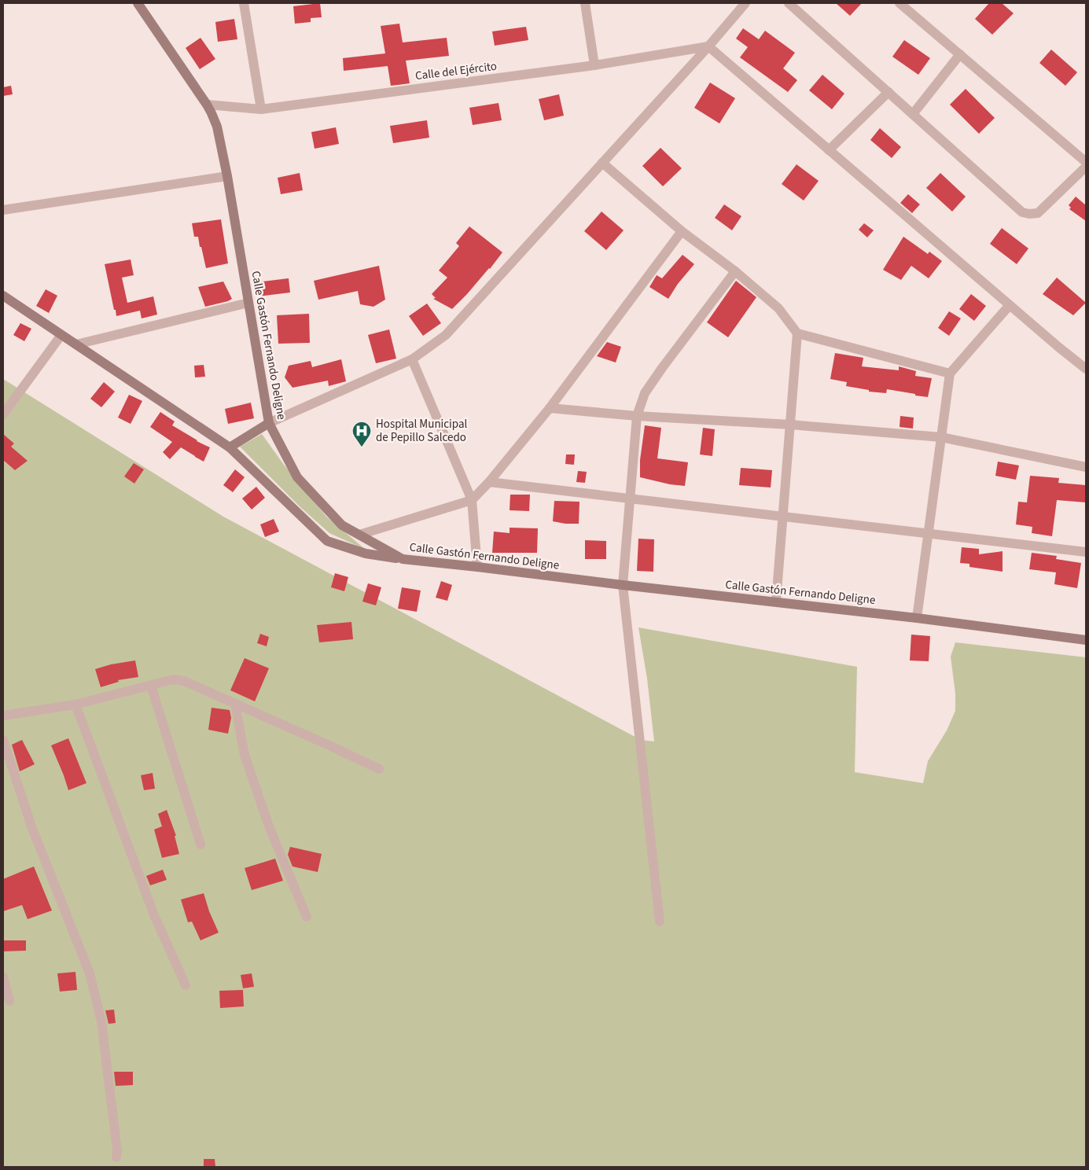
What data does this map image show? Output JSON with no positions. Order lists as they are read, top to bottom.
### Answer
{
  "streets": {
    "street": ["Calle del Ejército", "Calle Gastón Fernando Deligne"]
  },
  "crossings": [
    ["Calle del Ejército", "Calle Gastón Fernando Deligne"]
  ],
  "places": {
    "hospital": ["Hospital Municipal de Pepillo Salcedo"]
  }
}
